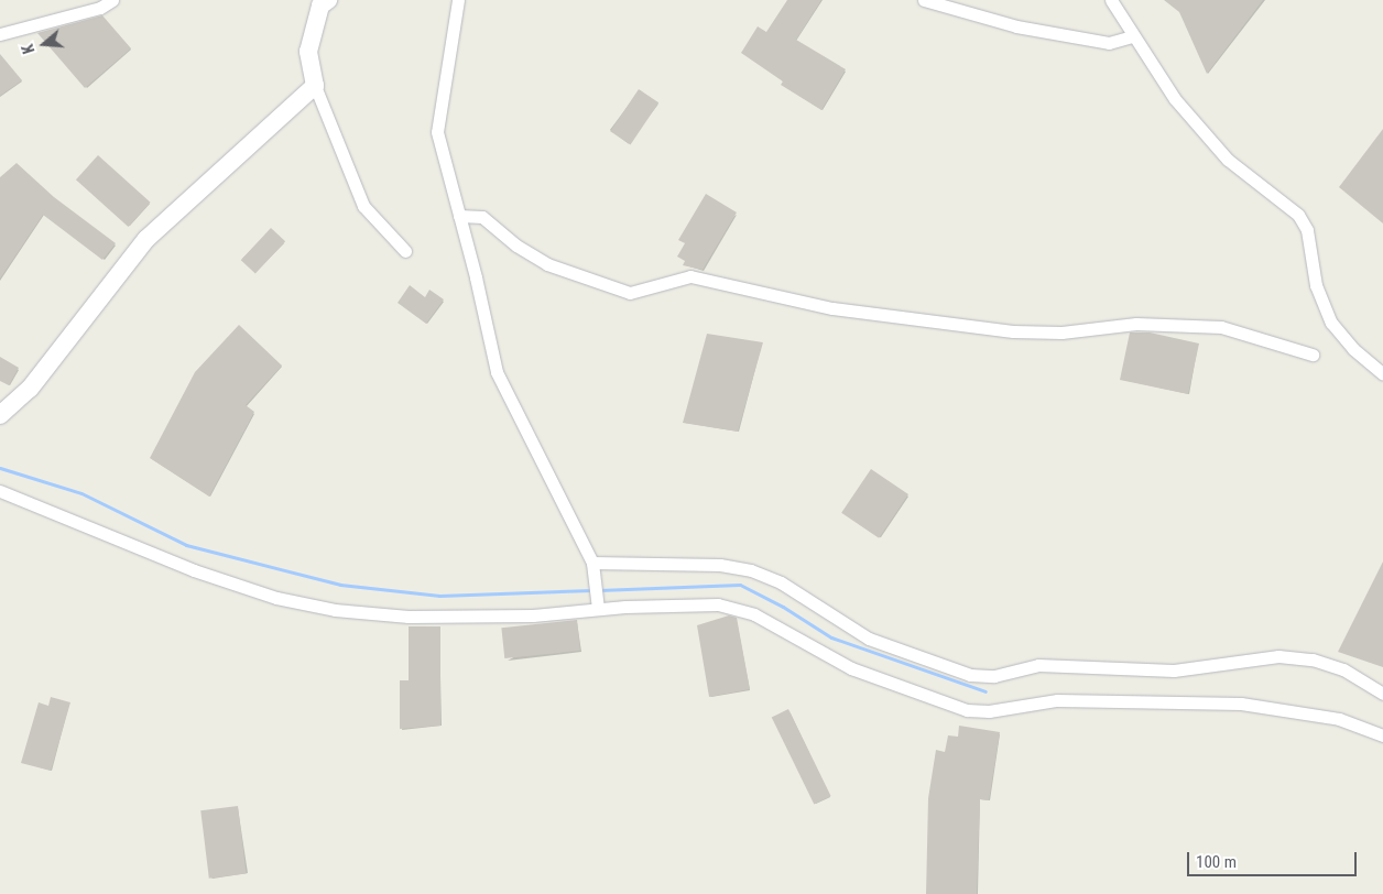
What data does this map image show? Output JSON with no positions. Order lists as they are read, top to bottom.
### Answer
{
  "scale_bar": "100 m",
  "north": "left"
}
